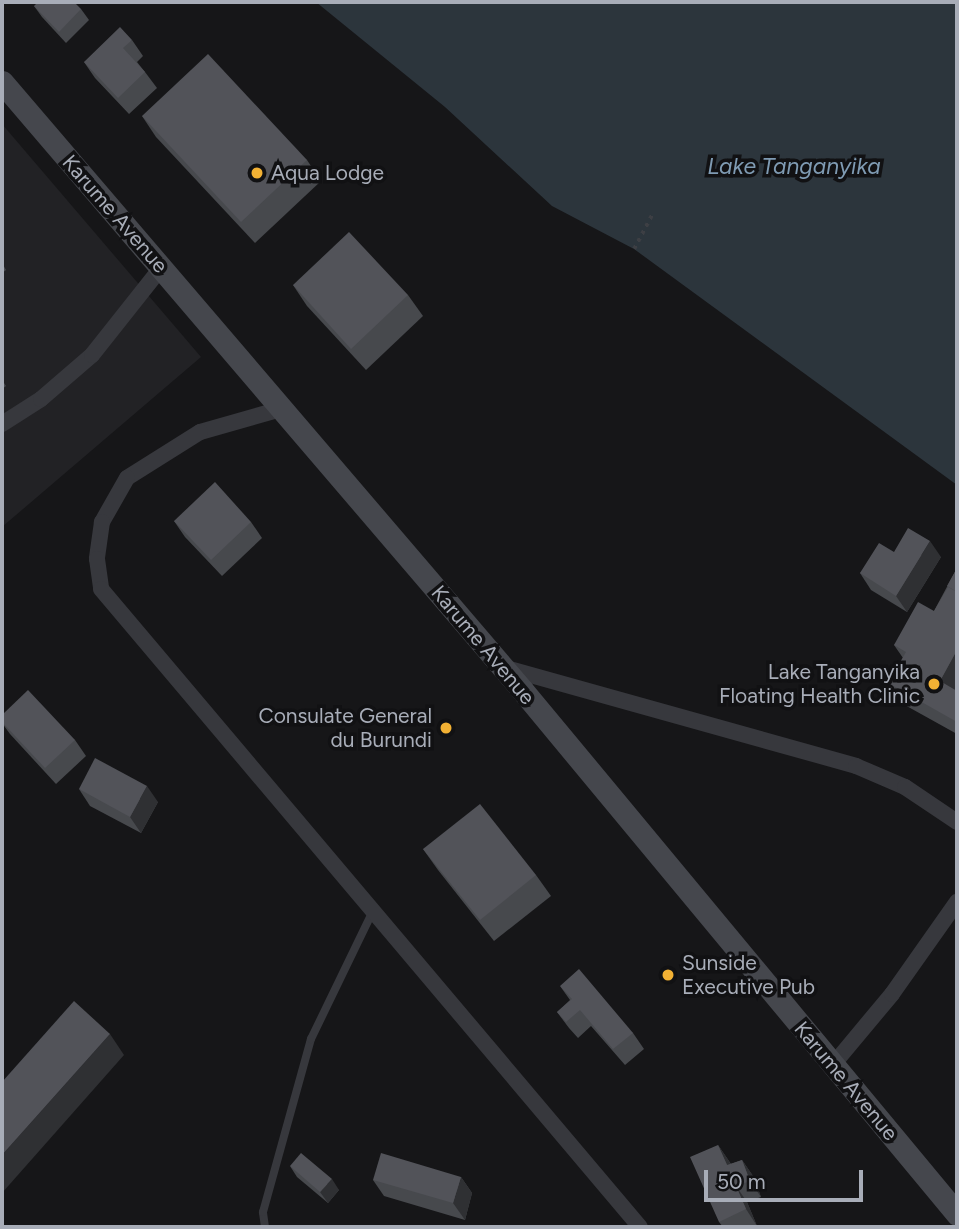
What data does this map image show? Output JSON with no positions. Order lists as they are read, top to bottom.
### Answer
{
  "streets": {
    "street": ["Karume Avenue"]
  },
  "water": ["Lake Tanganyika"],
  "places": [
    "Aqua Lodge",
    "Lake Tanganyika Floating Health Clinic",
    "Consulate General du Burundi",
    "Sunside Executive Pub"
  ],
  "scale_bar": "50 m"
}
